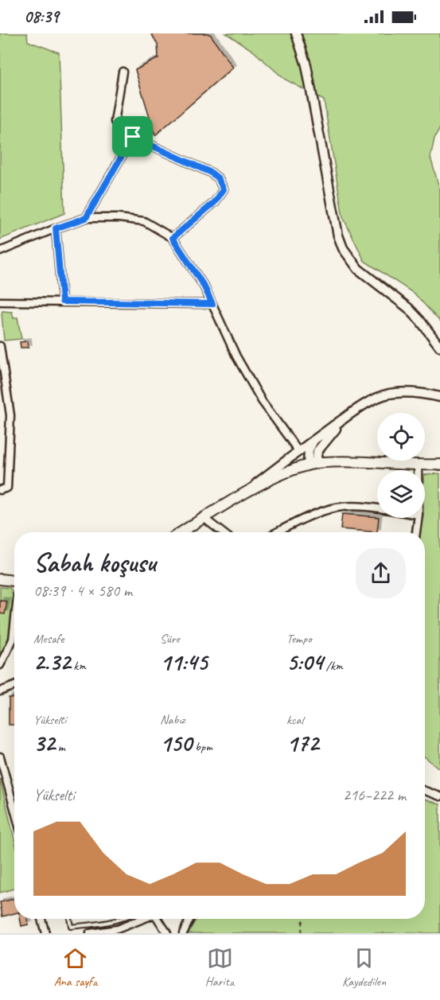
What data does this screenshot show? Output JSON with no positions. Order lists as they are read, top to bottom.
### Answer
{
  "page": {
    "status": "08:39",
    "heading": ["Sabah koşusu", "08:39 · 4 × 580 m"],
    "stats": [
      ["Mesafe", "2.32 km"],
      ["Süre", "11:45"],
      ["Tempo", "5:04 /km"],
      ["Yükselti", "32 m"],
      ["Nabız", "150 bpm"],
      ["kcal", "172"]
    ],
    "chart": ["Yükselti", "216–222 m"],
    "tabs": ["Ana sayfa", "Harita", "Kaydedilen"]
  }
}
